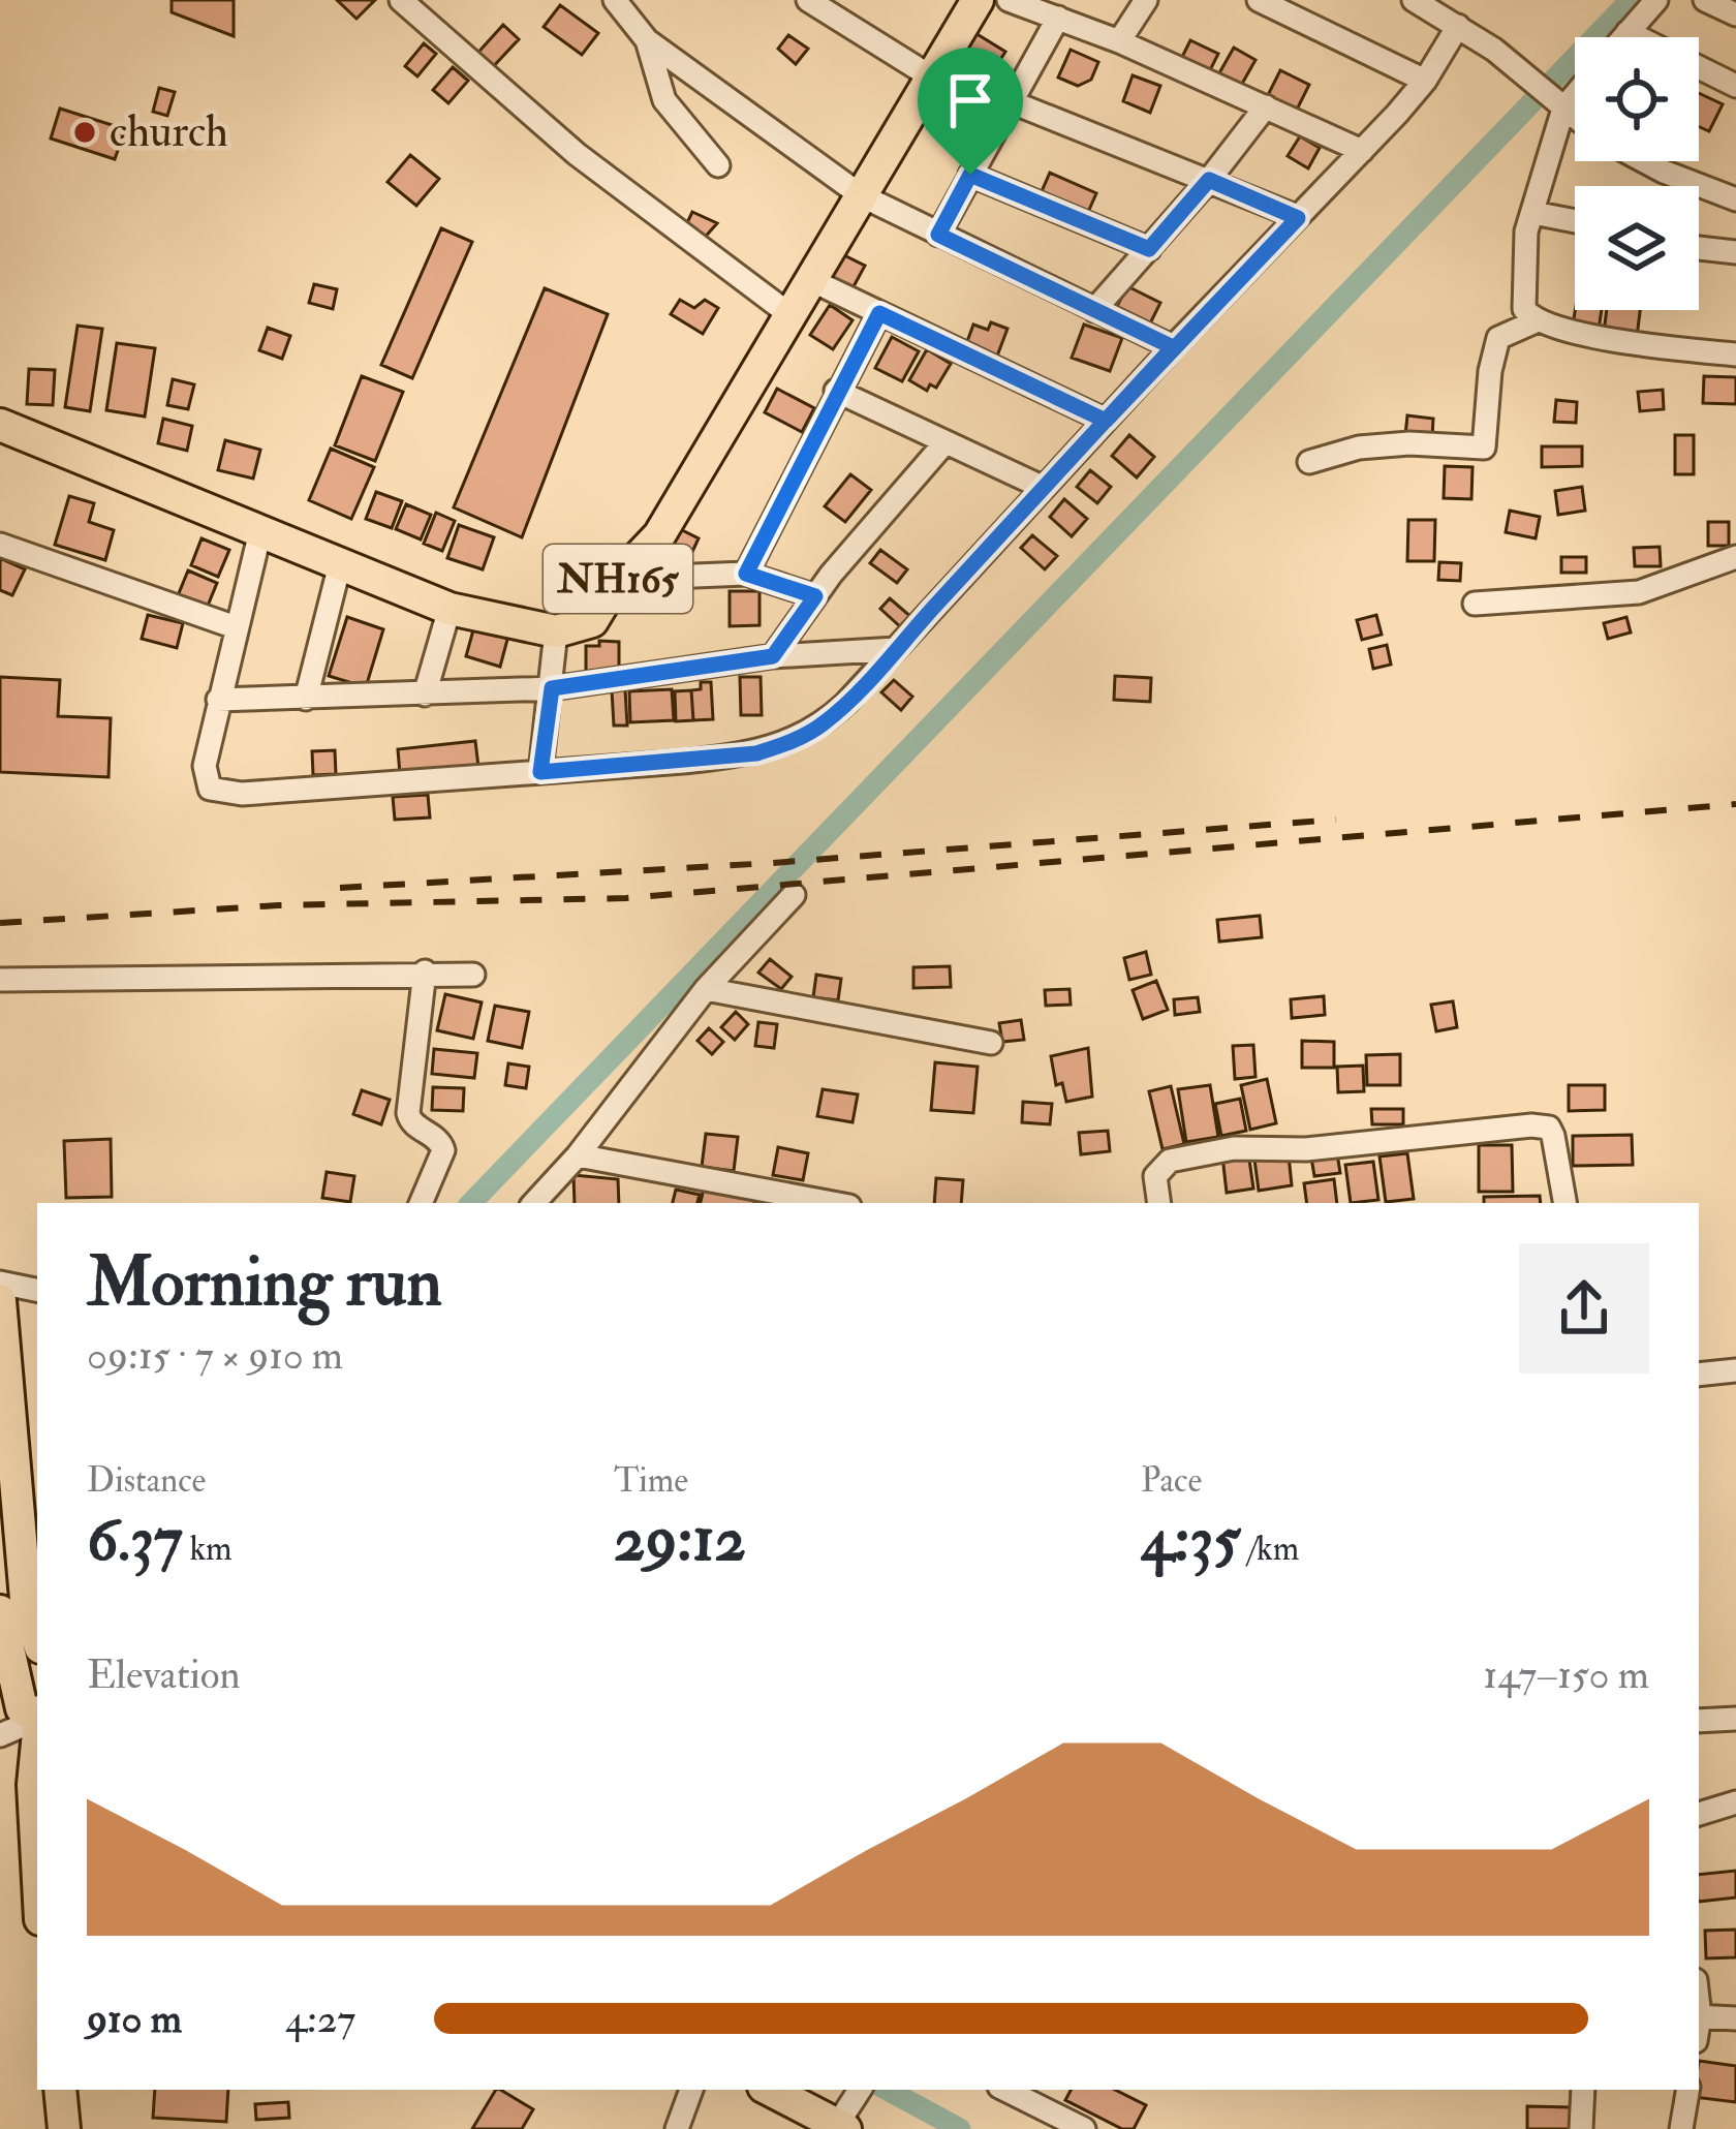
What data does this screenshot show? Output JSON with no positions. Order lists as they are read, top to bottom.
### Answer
{
  "streets": {
    "highway": ["NH165"]
  },
  "places": ["church"],
  "page": {
    "heading": ["Morning run", "09:15 · 7 × 910 m"],
    "stats": [
      ["Distance", "6.37 km"],
      ["Time", "29:12"],
      ["Pace", "4:35 /km"]
    ],
    "chart": ["Elevation", "147–150 m"],
    "list": [
      {
        "name": "910 m",
        "note": "4:27"
      }
    ]
  }
}
